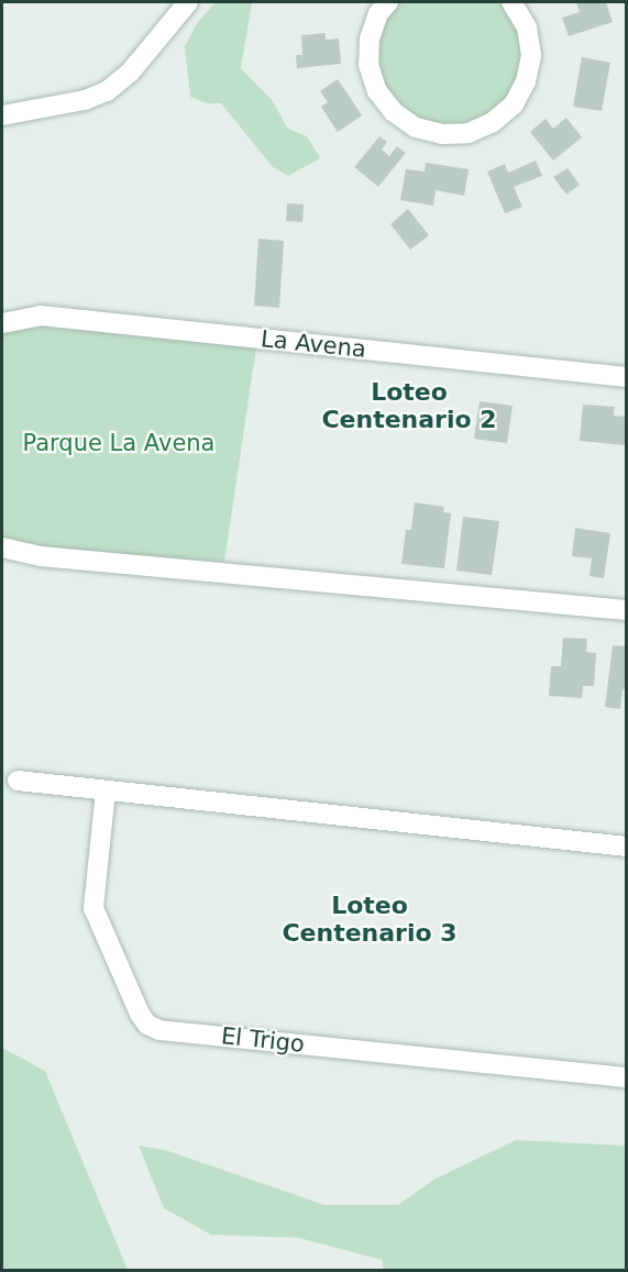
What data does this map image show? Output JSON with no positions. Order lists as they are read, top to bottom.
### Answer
{
  "streets": {
    "street": ["La Avena", "El Trigo"]
  },
  "districts": ["Loteo Centenario 2", "Loteo Centenario 3"],
  "parks": ["Parque La Avena"]
}
